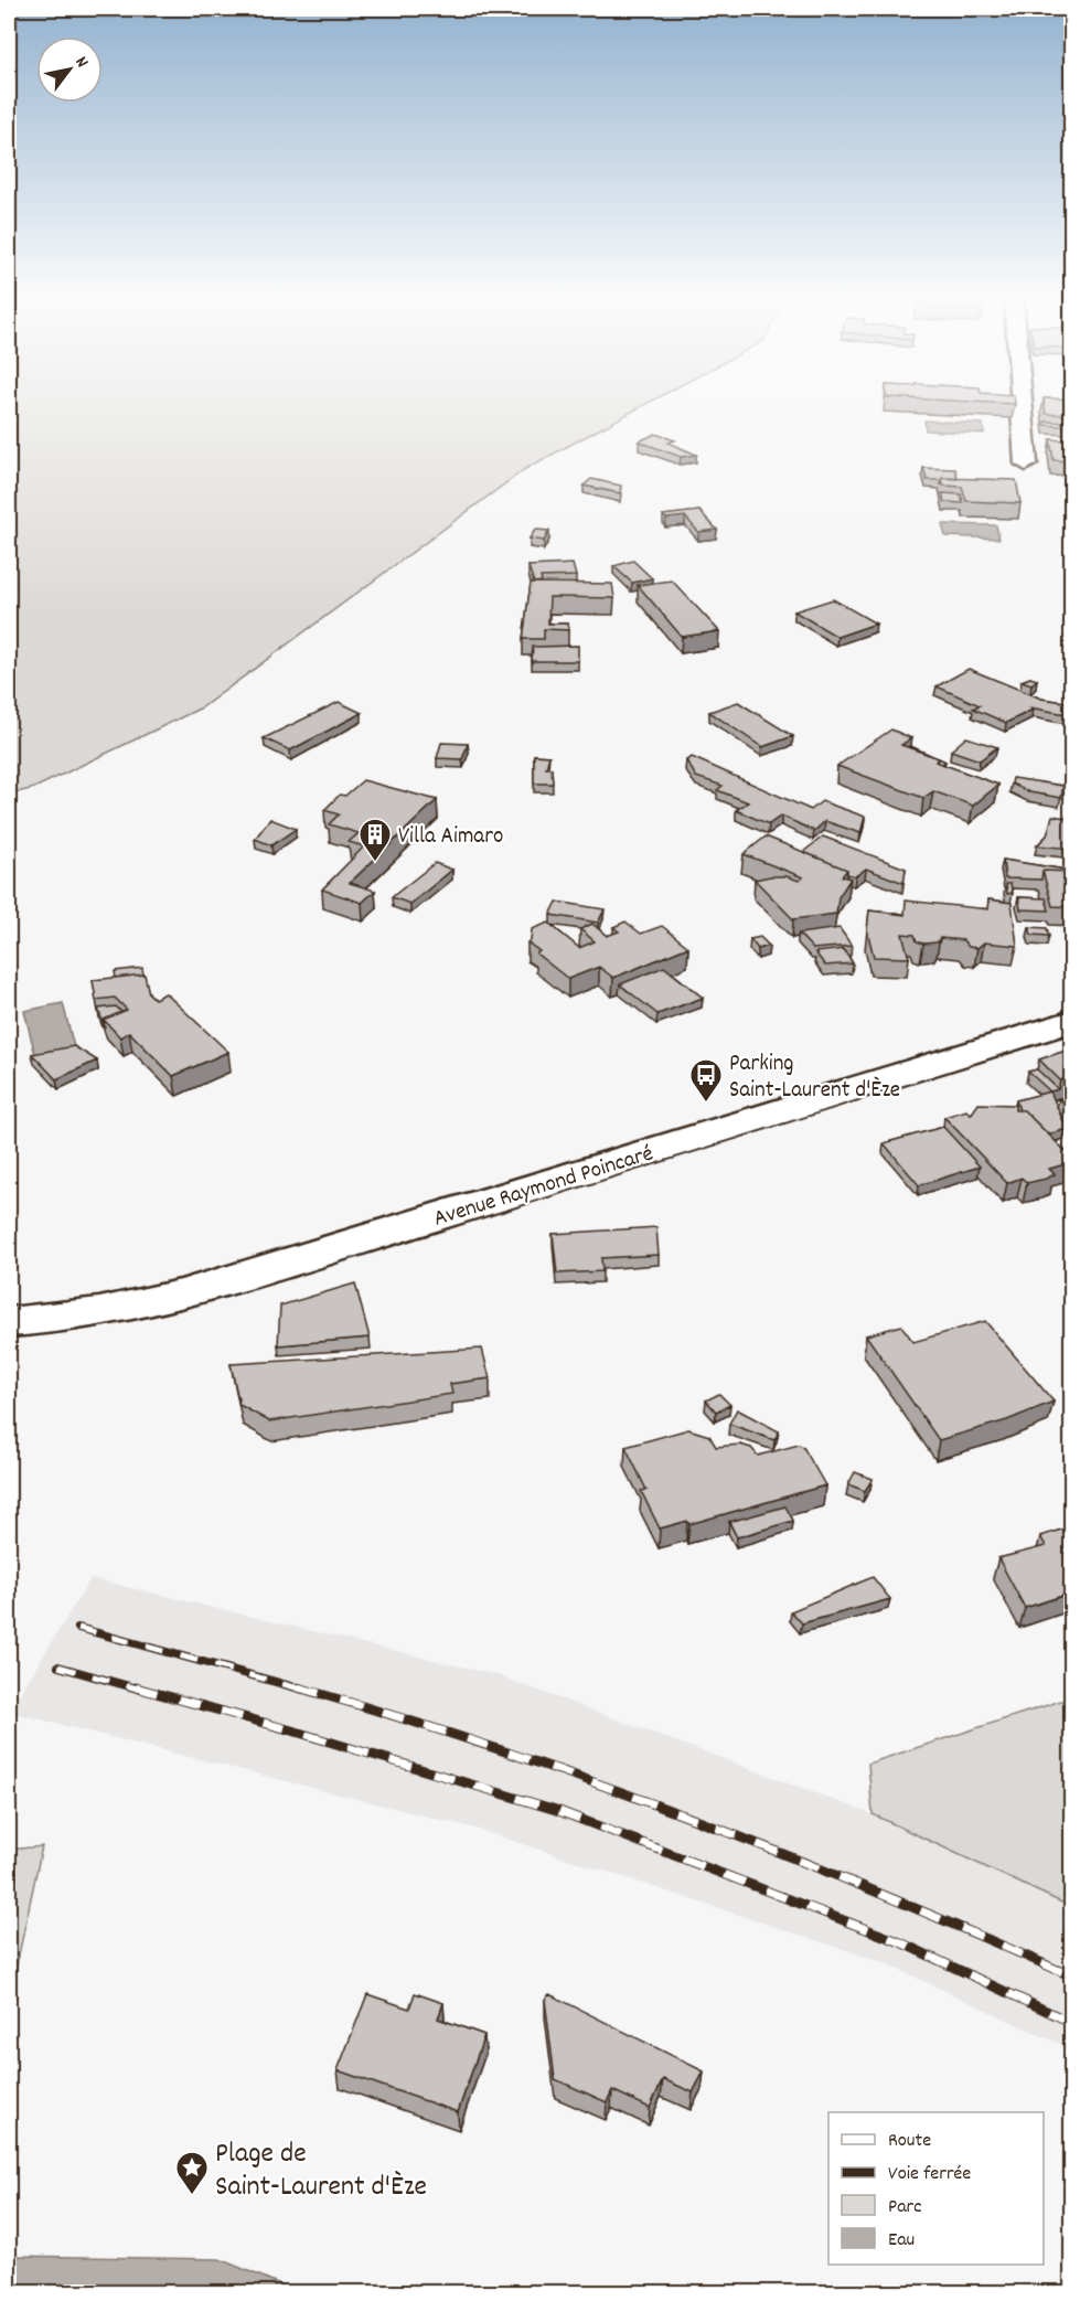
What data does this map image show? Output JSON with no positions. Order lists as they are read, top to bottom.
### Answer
{
  "streets": {
    "main road": ["Avenue Raymond Poincaré"]
  },
  "places": {
    "building": ["Villa Aimaro"],
    "bus stop": ["Parking Saint-Laurent d'Èze"],
    "place": ["Plage de Saint-Laurent d'Èze"]
  },
  "legend": [
    "Route",
    "Voie ferrée",
    "Parc",
    "Eau"
  ],
  "north": "top right"
}
